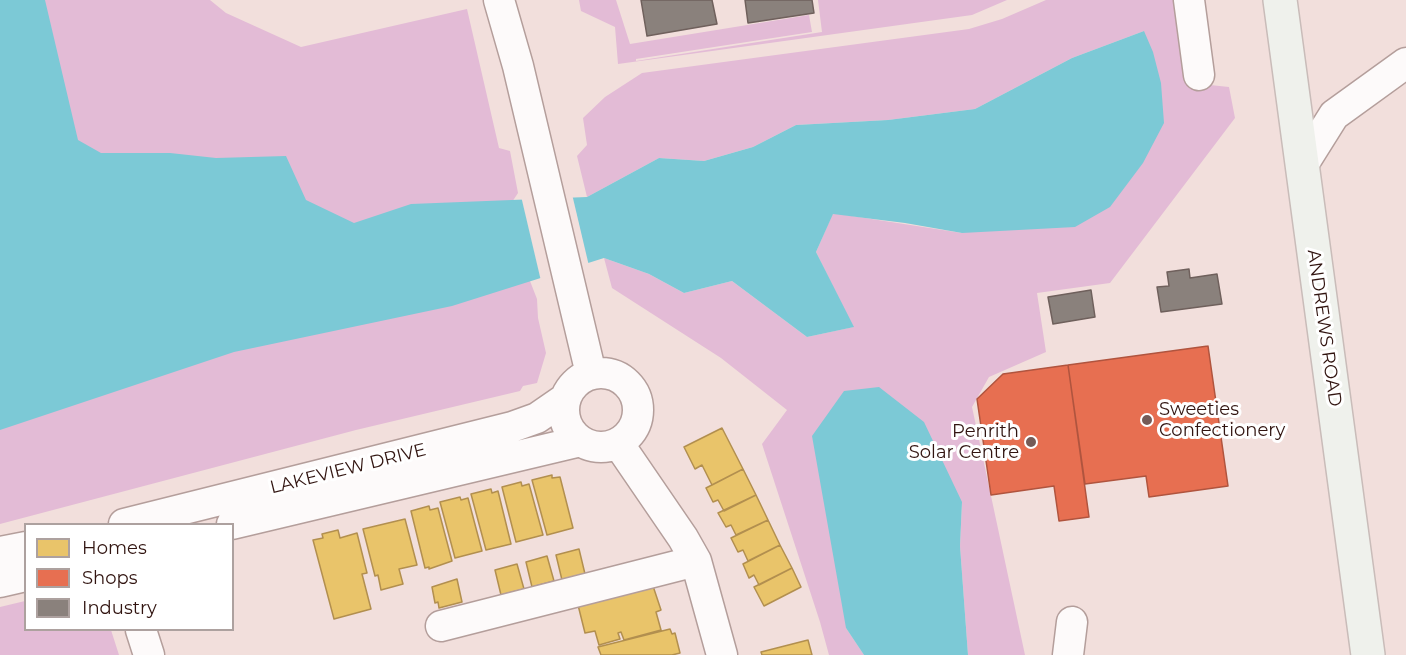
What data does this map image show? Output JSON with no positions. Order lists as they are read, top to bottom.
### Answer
{
  "streets": {
    "main road": ["ANDREWS ROAD"],
    "street": ["LAKEVIEW DRIVE"]
  },
  "places": ["Sweeties Confectionery", "Penrith Solar Centre"],
  "legend": ["Homes", "Shops", "Industry"]
}
